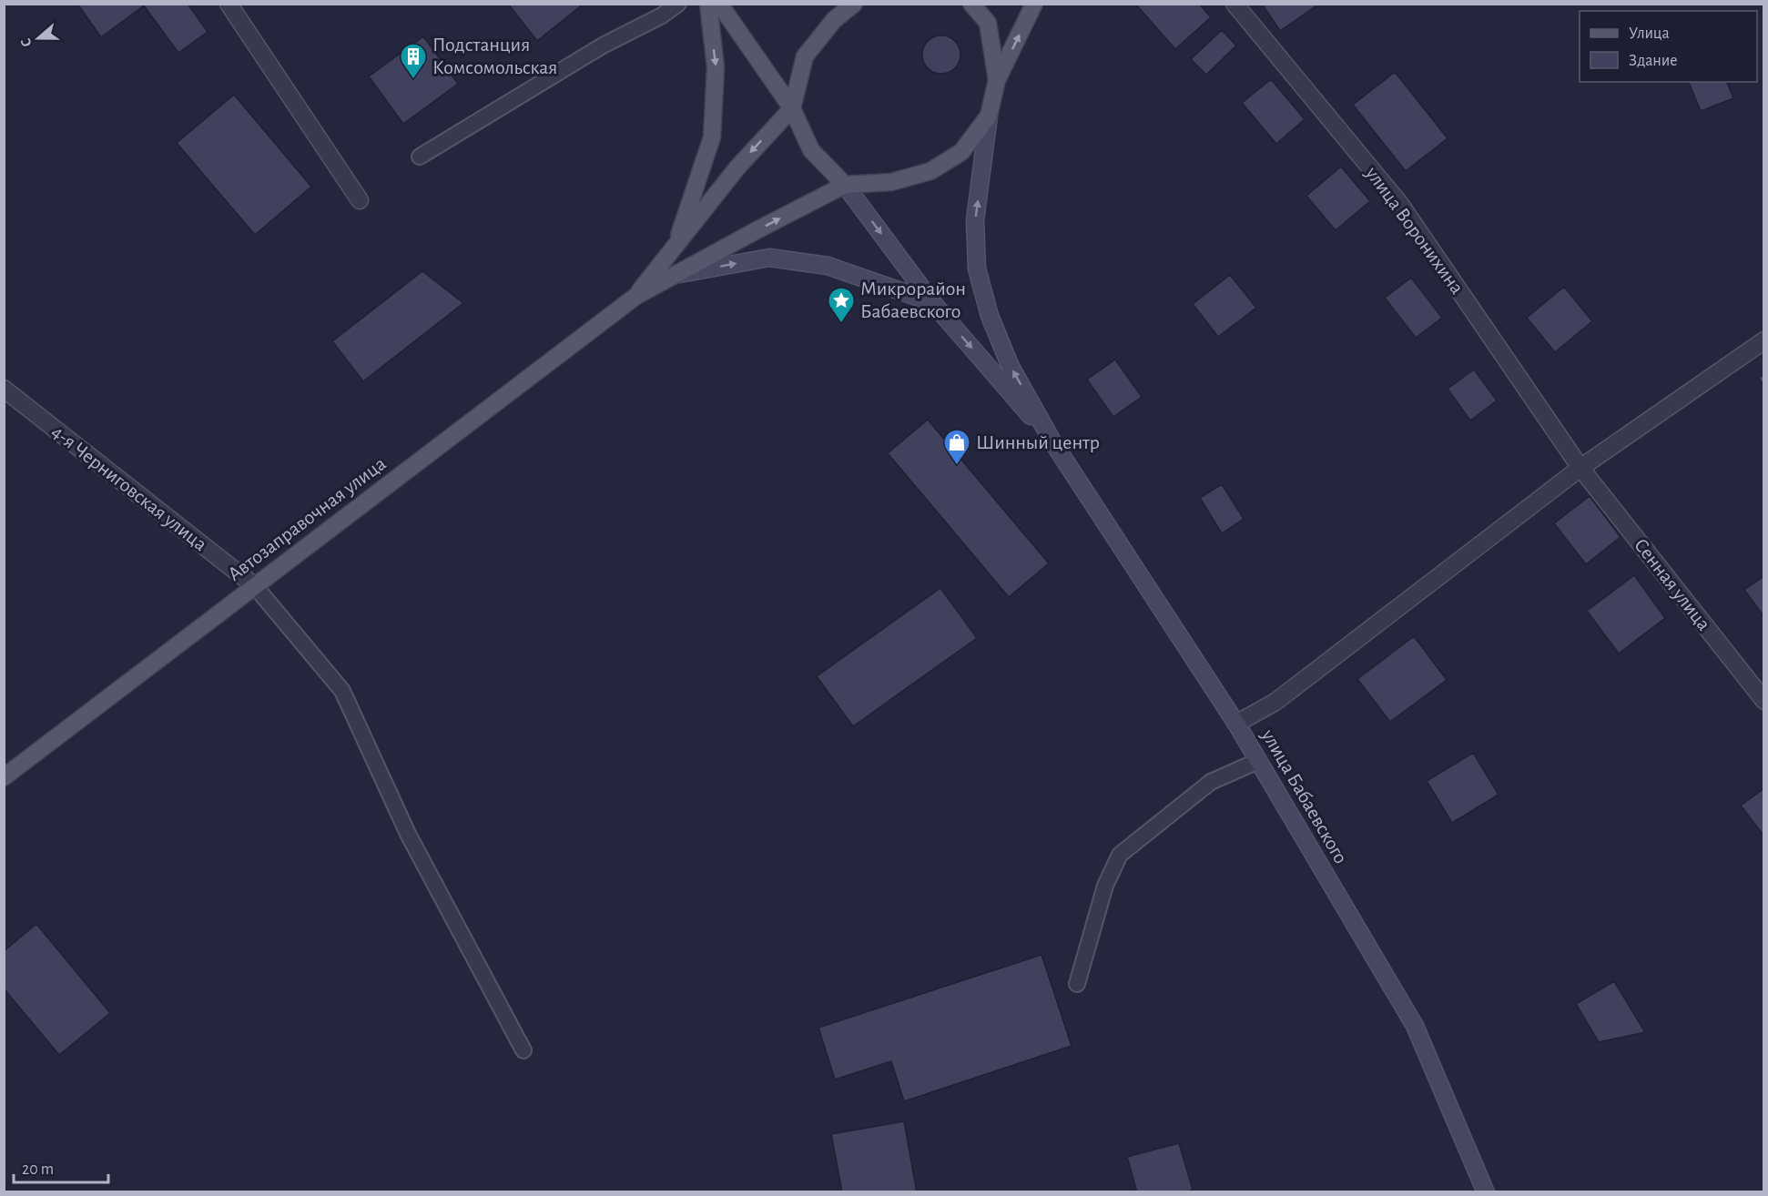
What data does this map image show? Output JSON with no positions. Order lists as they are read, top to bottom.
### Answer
{
  "streets": {
    "main road": ["Автозаправочная улица", "улица Бабаевского"],
    "street": ["улица Воронихина", "4-я Черниговская улица", "Сенная улица"]
  },
  "crossings": [
    ["улица Воронихина", "Сенная улица"],
    ["4-я Черниговская улица", "Автозаправочная улица"]
  ],
  "places": {
    "building": ["Подстанция Комсомольская"],
    "place": ["Микрорайон Бабаевского"],
    "shop": ["Шинный центр"]
  },
  "legend": ["Улица", "Здание"],
  "scale_bar": "20 m",
  "north": "left"
}
